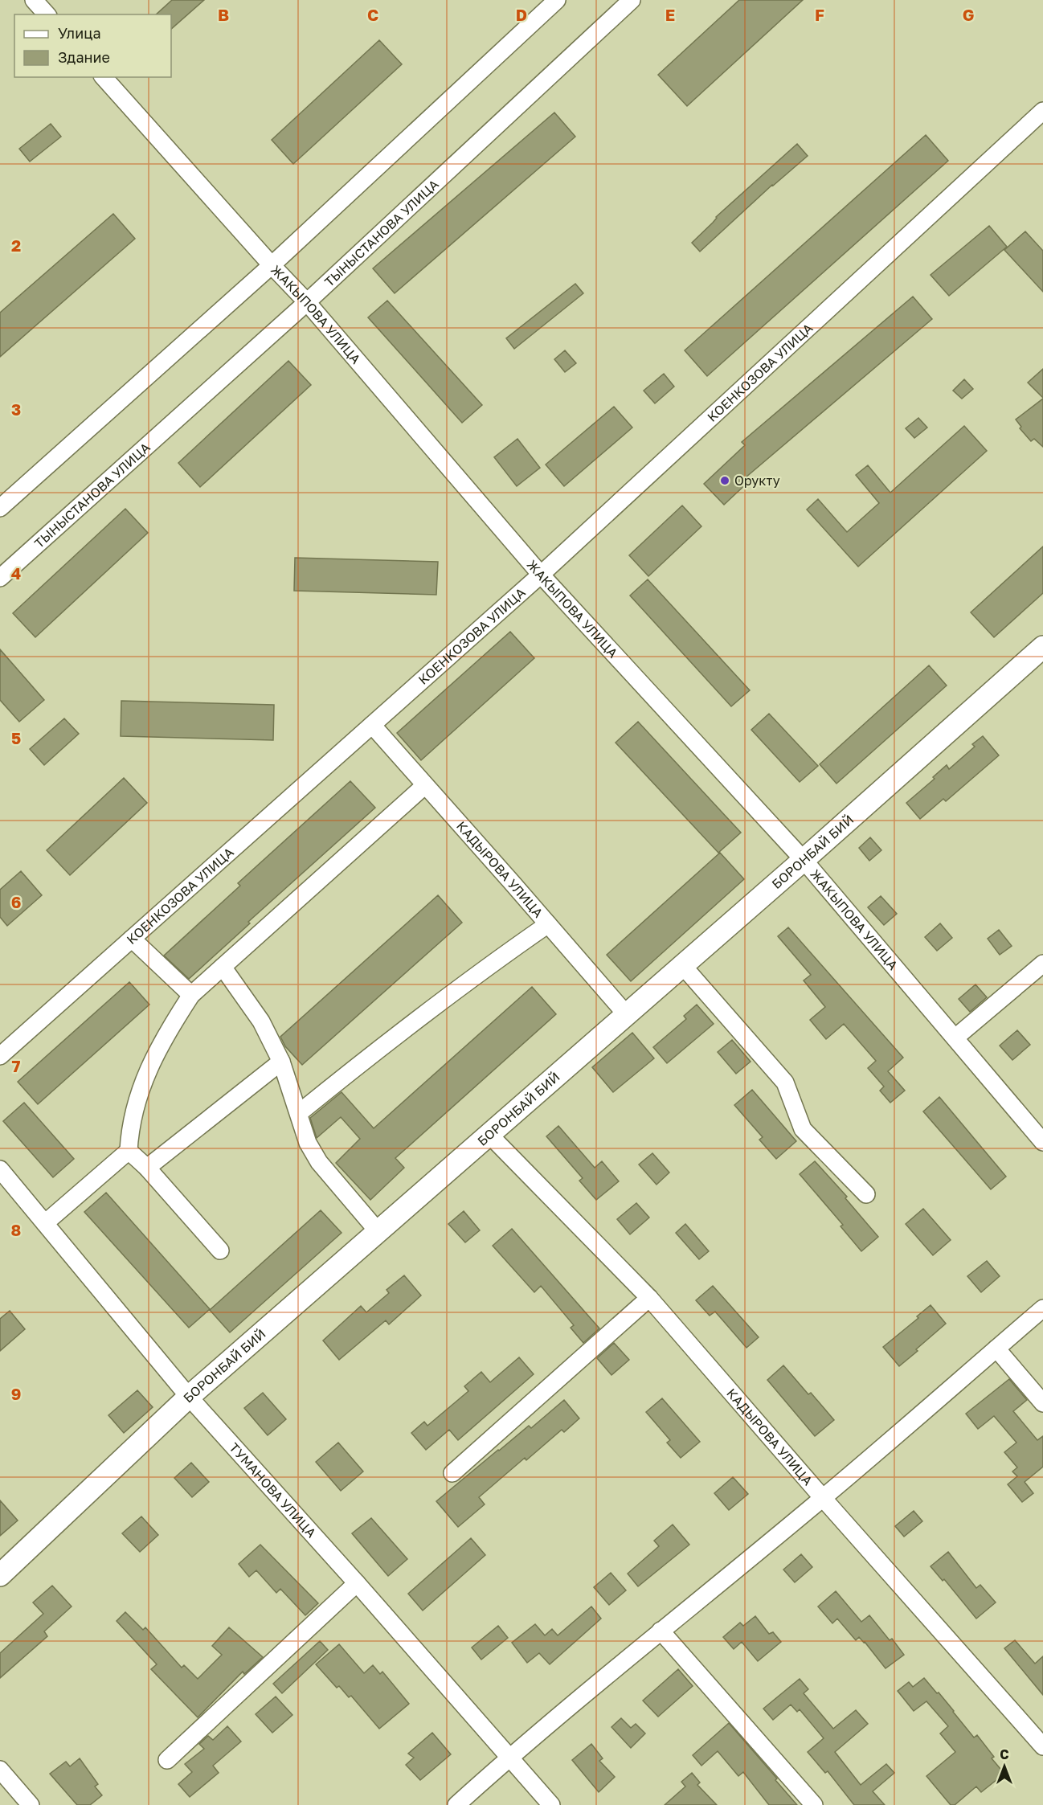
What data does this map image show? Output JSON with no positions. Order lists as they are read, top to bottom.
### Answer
{
  "streets": {
    "street": [
      "ТЫНЫСТАНОВА УЛИЦА",
      "ЖАКЫПОВА УЛИЦА",
      "КОЕНКОЗОВА УЛИЦА",
      "БОРОНБАЙ БИЙ",
      "КАДЫРОВА УЛИЦА",
      "ТУМАНОВА УЛИЦА"
    ]
  },
  "crossings": [
    ["ТЫНЫСТАНОВА УЛИЦА", "ЖАКЫПОВА УЛИЦА"],
    ["ЖАКЫПОВА УЛИЦА", "КОЕНКОЗОВА УЛИЦА"],
    ["ЖАКЫПОВА УЛИЦА", "БОРОНБАЙ БИЙ"],
    ["КОЕНКОЗОВА УЛИЦА", "КАДЫРОВА УЛИЦА"],
    ["БОРОНБАЙ БИЙ", "КАДЫРОВА УЛИЦА"],
    ["БОРОНБАЙ БИЙ", "ТУМАНОВА УЛИЦА"]
  ],
  "places": ["Орукту"],
  "legend": ["Улица", "Здание"],
  "north": "top",
  "grid": {
    "columns": [
      "B",
      "C",
      "D",
      "E",
      "F",
      "G"
    ],
    "rows": [
      "2",
      "3",
      "4",
      "5",
      "6",
      "7",
      "8",
      "9"
    ]
  }
}
